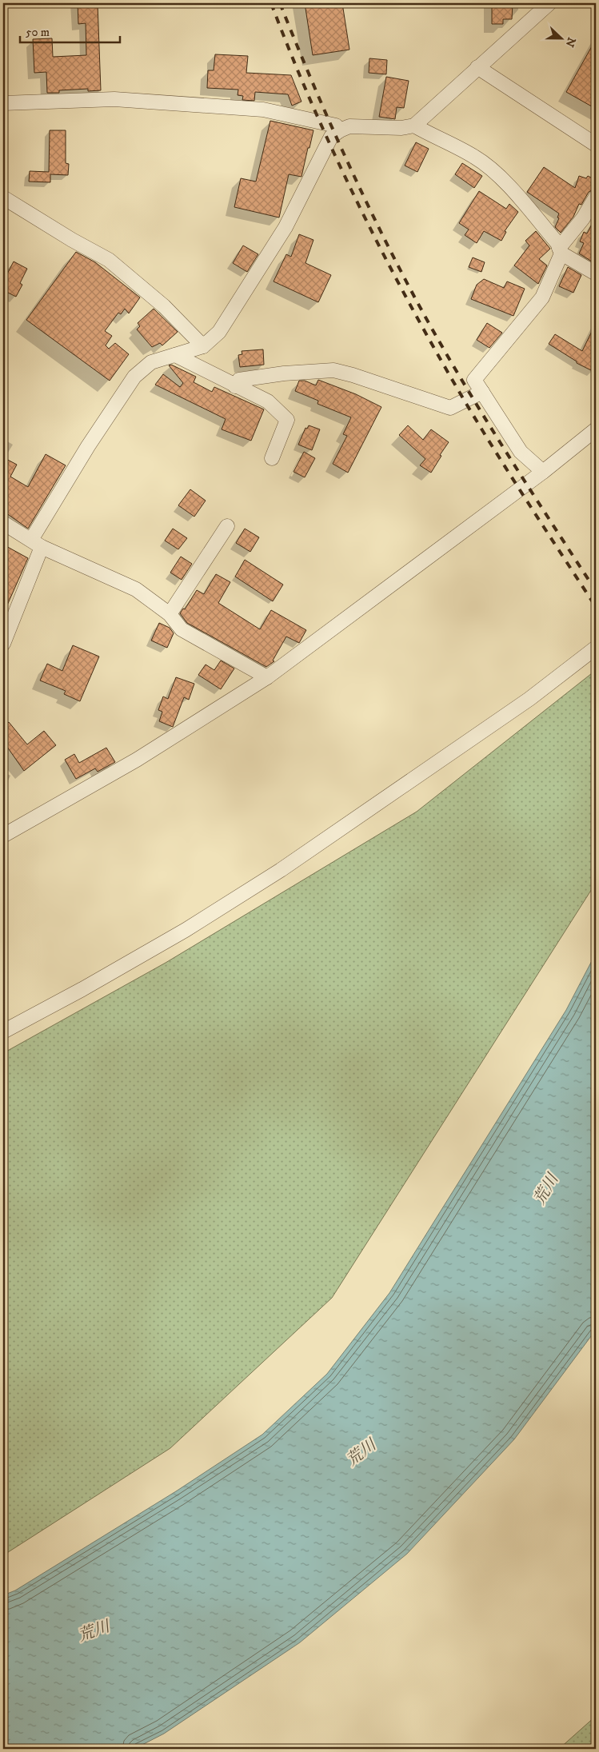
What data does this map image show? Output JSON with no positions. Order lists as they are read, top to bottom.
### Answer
{
  "water": ["荒川"],
  "scale_bar": "50 m",
  "north": "right"
}
